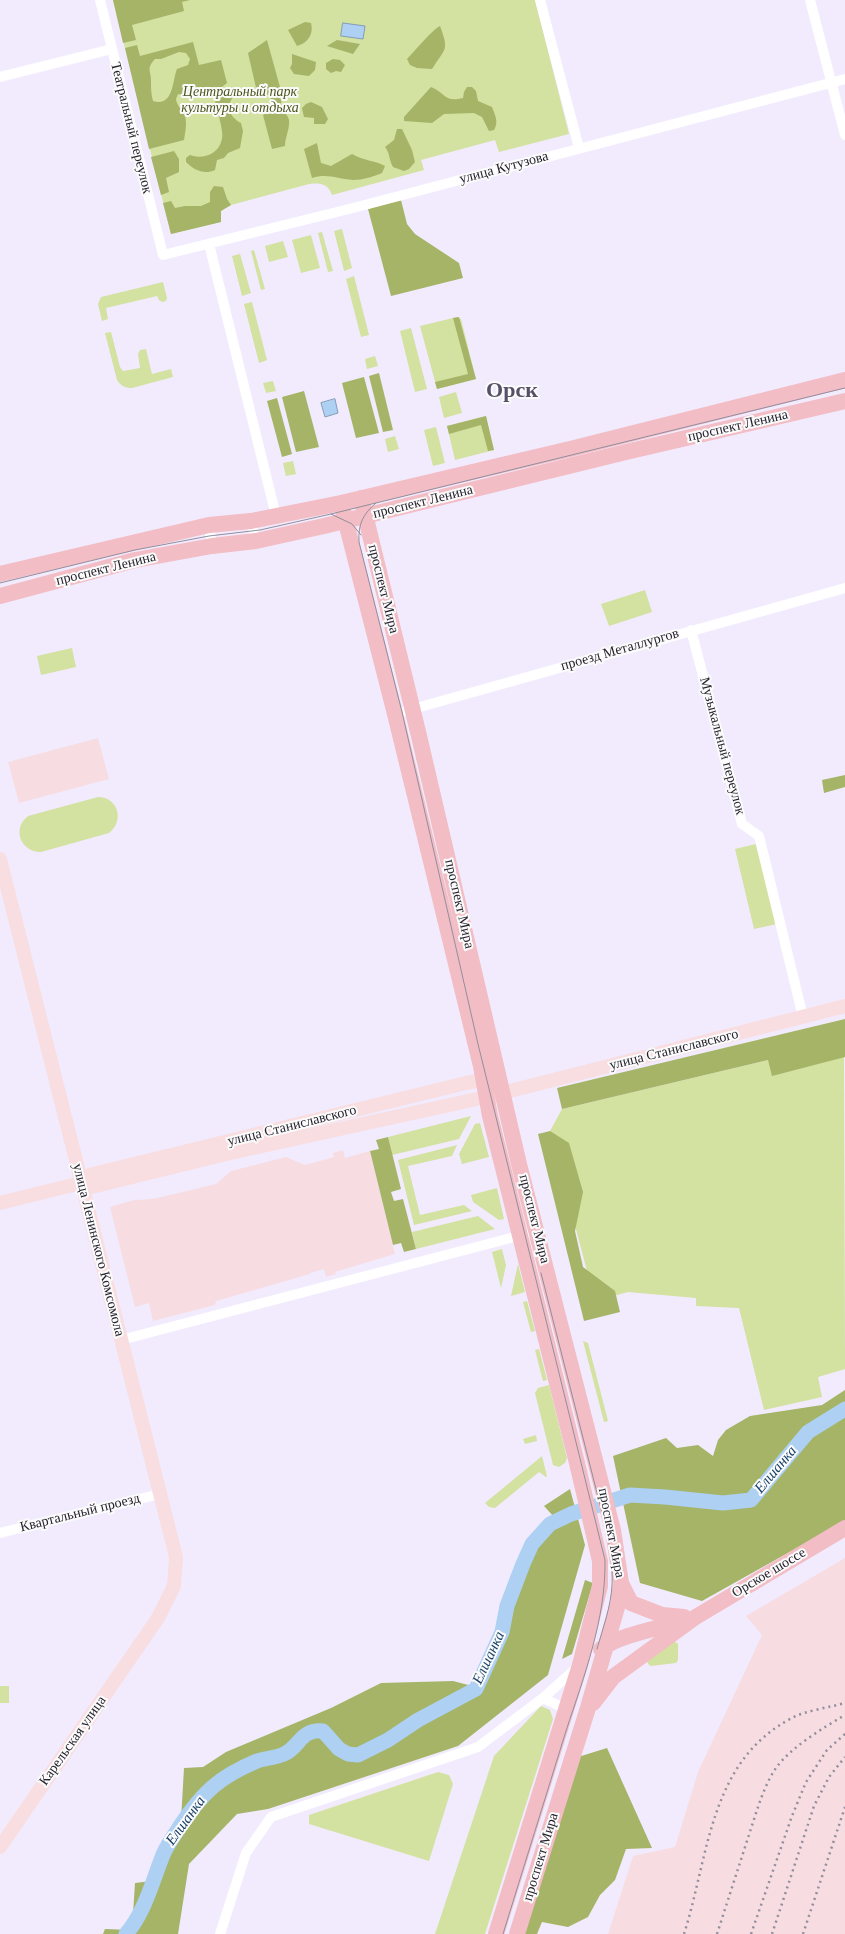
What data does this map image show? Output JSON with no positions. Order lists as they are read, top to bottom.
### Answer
{
  "streets": {
    "main road": [
      "проспект Ленина",
      "проспект Мира",
      "улица Станиславского",
      "улица Ленинского Комсомола",
      "Орское шоссе",
      "Карельская улица"
    ],
    "street": [
      "Театральный переулок",
      "улица Кутузова",
      "проезд Металлургов",
      "Музыкальный переулок",
      "Квартальный проезд"
    ]
  },
  "crossings": [
    ["Театральный переулок", "улица Кутузова"],
    ["проспект Ленина", "проспект Мира"],
    ["проспект Мира", "проезд Металлургов"],
    ["проспект Мира", "улица Станиславского"],
    ["проезд Металлургов", "Музыкальный переулок"],
    ["Музыкальный переулок", "улица Станиславского"],
    ["улица Станиславского", "улица Ленинского Комсомола"],
    ["улица Ленинского Комсомола", "Квартальный проезд"],
    ["улица Ленинского Комсомола", "Карельская улица"]
  ],
  "districts": ["Орск"],
  "water": ["Елшанка"],
  "parks": ["Центральный парк культуры и отдыха"]
}
